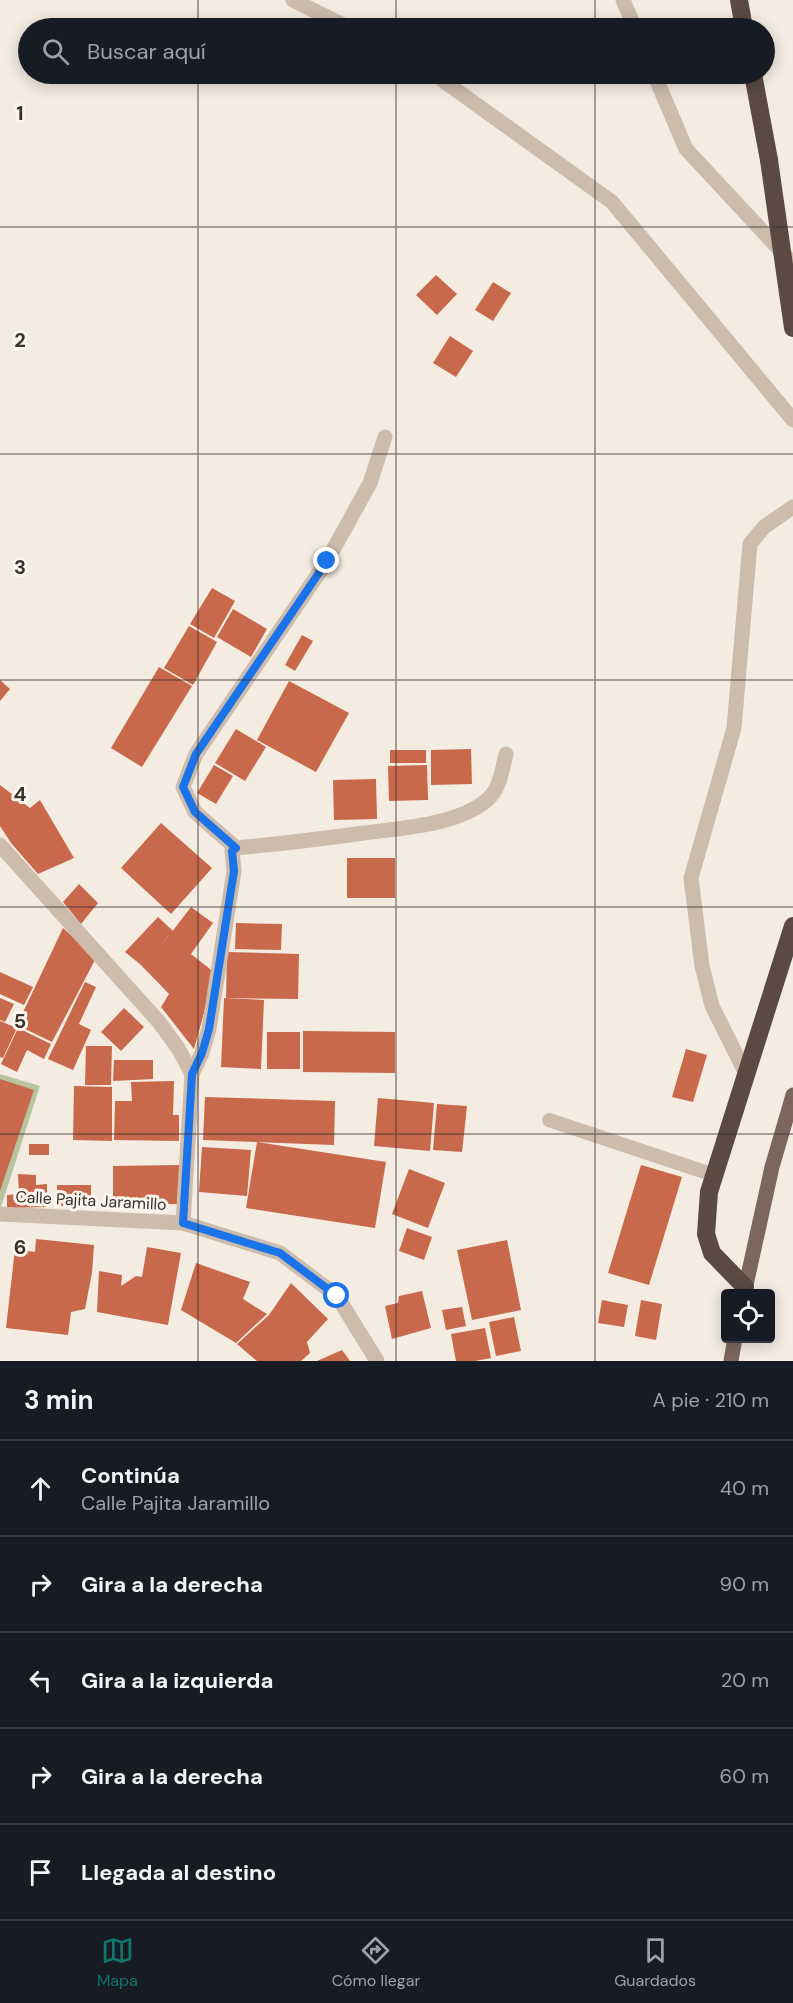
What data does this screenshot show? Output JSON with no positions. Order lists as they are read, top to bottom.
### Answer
{
  "streets": {
    "street": ["Calle Pajita Jaramillo"]
  },
  "page": {
    "search": "Buscar aquí",
    "heading": ["3 min", "A pie · 210 m"],
    "list": [
      ["Continúa", "Calle Pajita Jaramillo", "40 m"],
      ["Gira a la derecha", "90 m"],
      ["Gira a la izquierda", "20 m"],
      ["Gira a la derecha", "60 m"],
      "Llegada al destino"
    ],
    "nav": ["Mapa", "Cómo llegar", "Guardados"]
  },
  "grid": {
    "rows": [
      "1",
      "2",
      "3",
      "4",
      "5",
      "6"
    ]
  }
}
